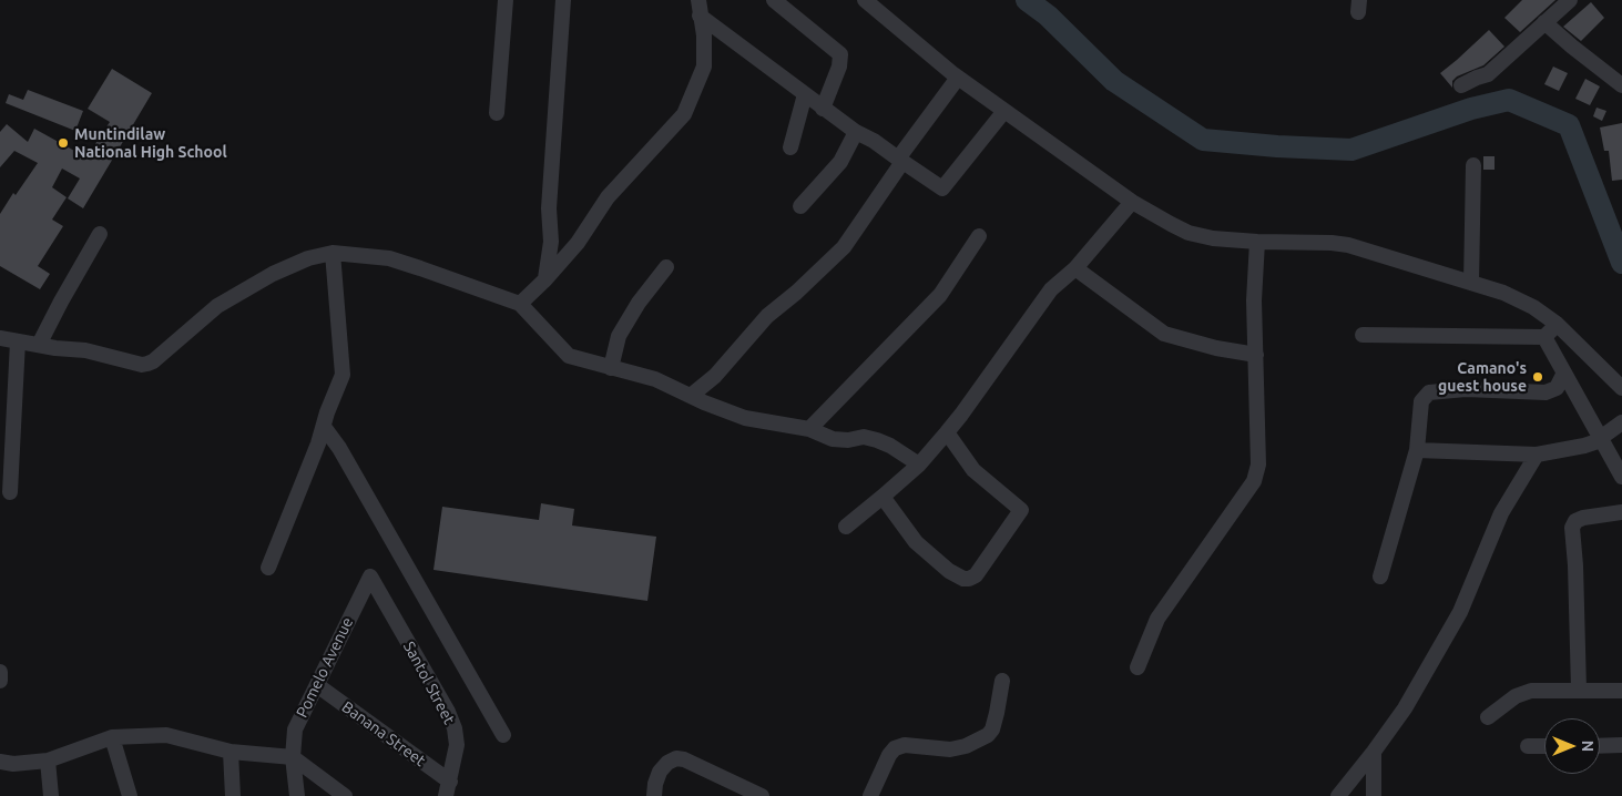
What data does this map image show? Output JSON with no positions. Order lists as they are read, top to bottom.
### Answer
{
  "streets": {
    "street": ["Pomelo Avenue", "Santol Street", "Banana Street"]
  },
  "crossings": [
    ["Pomelo Avenue", "Santol Street"],
    ["Pomelo Avenue", "Banana Street"],
    ["Santol Street", "Banana Street"]
  ],
  "places": ["Muntindilaw National High School", "Camano's guest house"],
  "north": "right"
}
